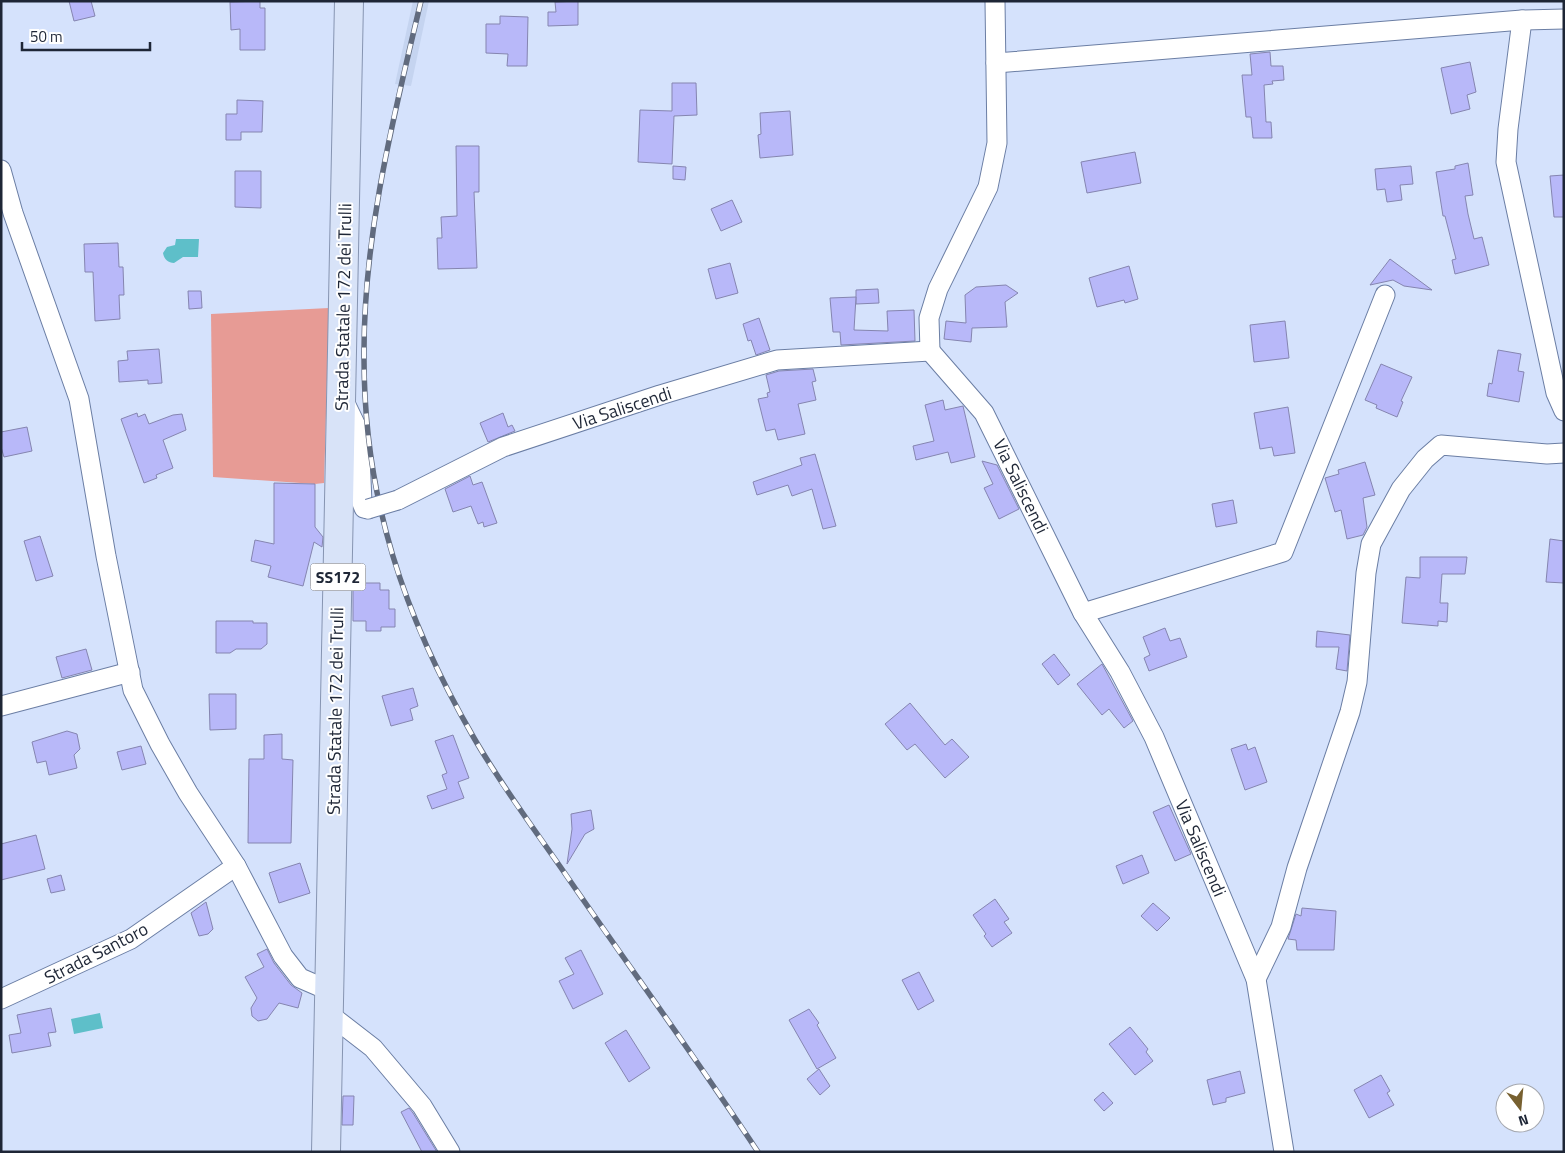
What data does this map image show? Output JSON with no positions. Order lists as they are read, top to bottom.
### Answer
{
  "streets": {
    "main road": ["Strada Statale 172 dei Trulli", "SS172"],
    "street": ["Via Saliscendi", "Strada Santoro"]
  },
  "crossings": [
    ["Strada Statale 172 dei Trulli", "Via Saliscendi"]
  ],
  "scale_bar": "50 m",
  "north": "bottom"
}
